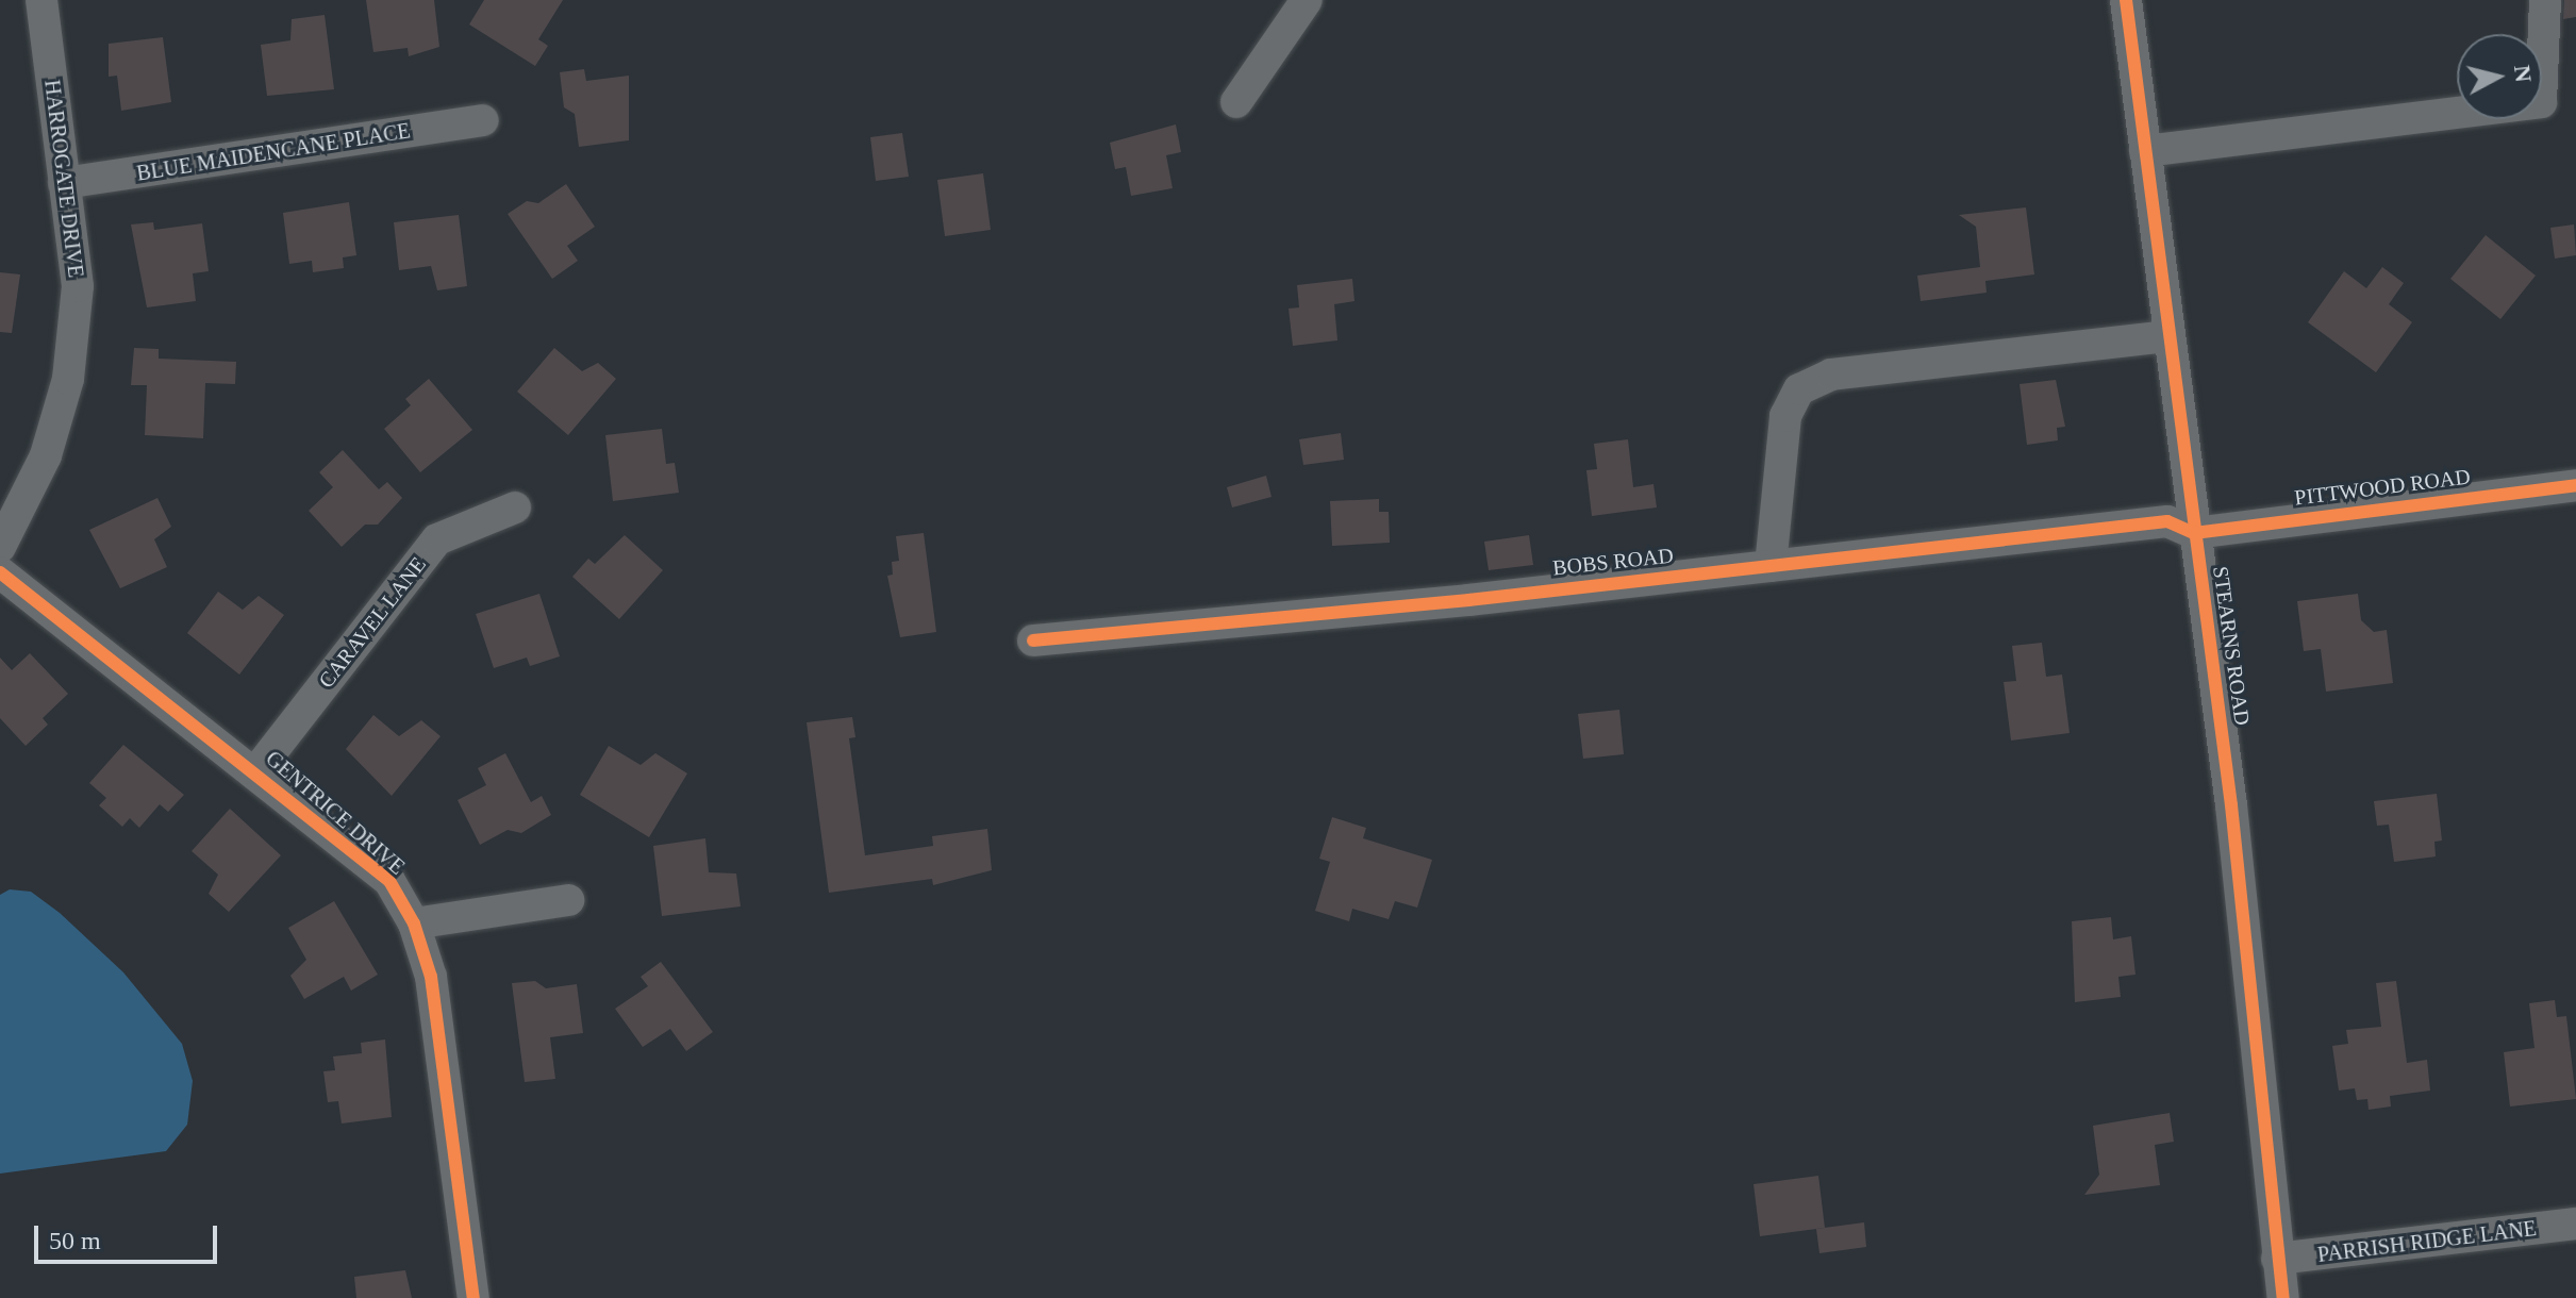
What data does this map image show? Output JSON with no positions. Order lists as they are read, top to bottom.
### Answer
{
  "streets": {
    "street": [
      "BLUE MAIDENCANE PLACE",
      "HARROGATE DRIVE",
      "PITTWOOD ROAD",
      "BOBS ROAD",
      "CARAVEL LANE",
      "STEARNS ROAD",
      "GENTRICE DRIVE",
      "PARRISH RIDGE LANE"
    ]
  },
  "crossings": [
    ["BLUE MAIDENCANE PLACE", "HARROGATE DRIVE"],
    ["PITTWOOD ROAD", "BOBS ROAD"],
    ["PITTWOOD ROAD", "STEARNS ROAD"],
    ["BOBS ROAD", "STEARNS ROAD"],
    ["CARAVEL LANE", "GENTRICE DRIVE"],
    ["STEARNS ROAD", "PARRISH RIDGE LANE"]
  ],
  "scale_bar": "50 m",
  "north": "right"
}
